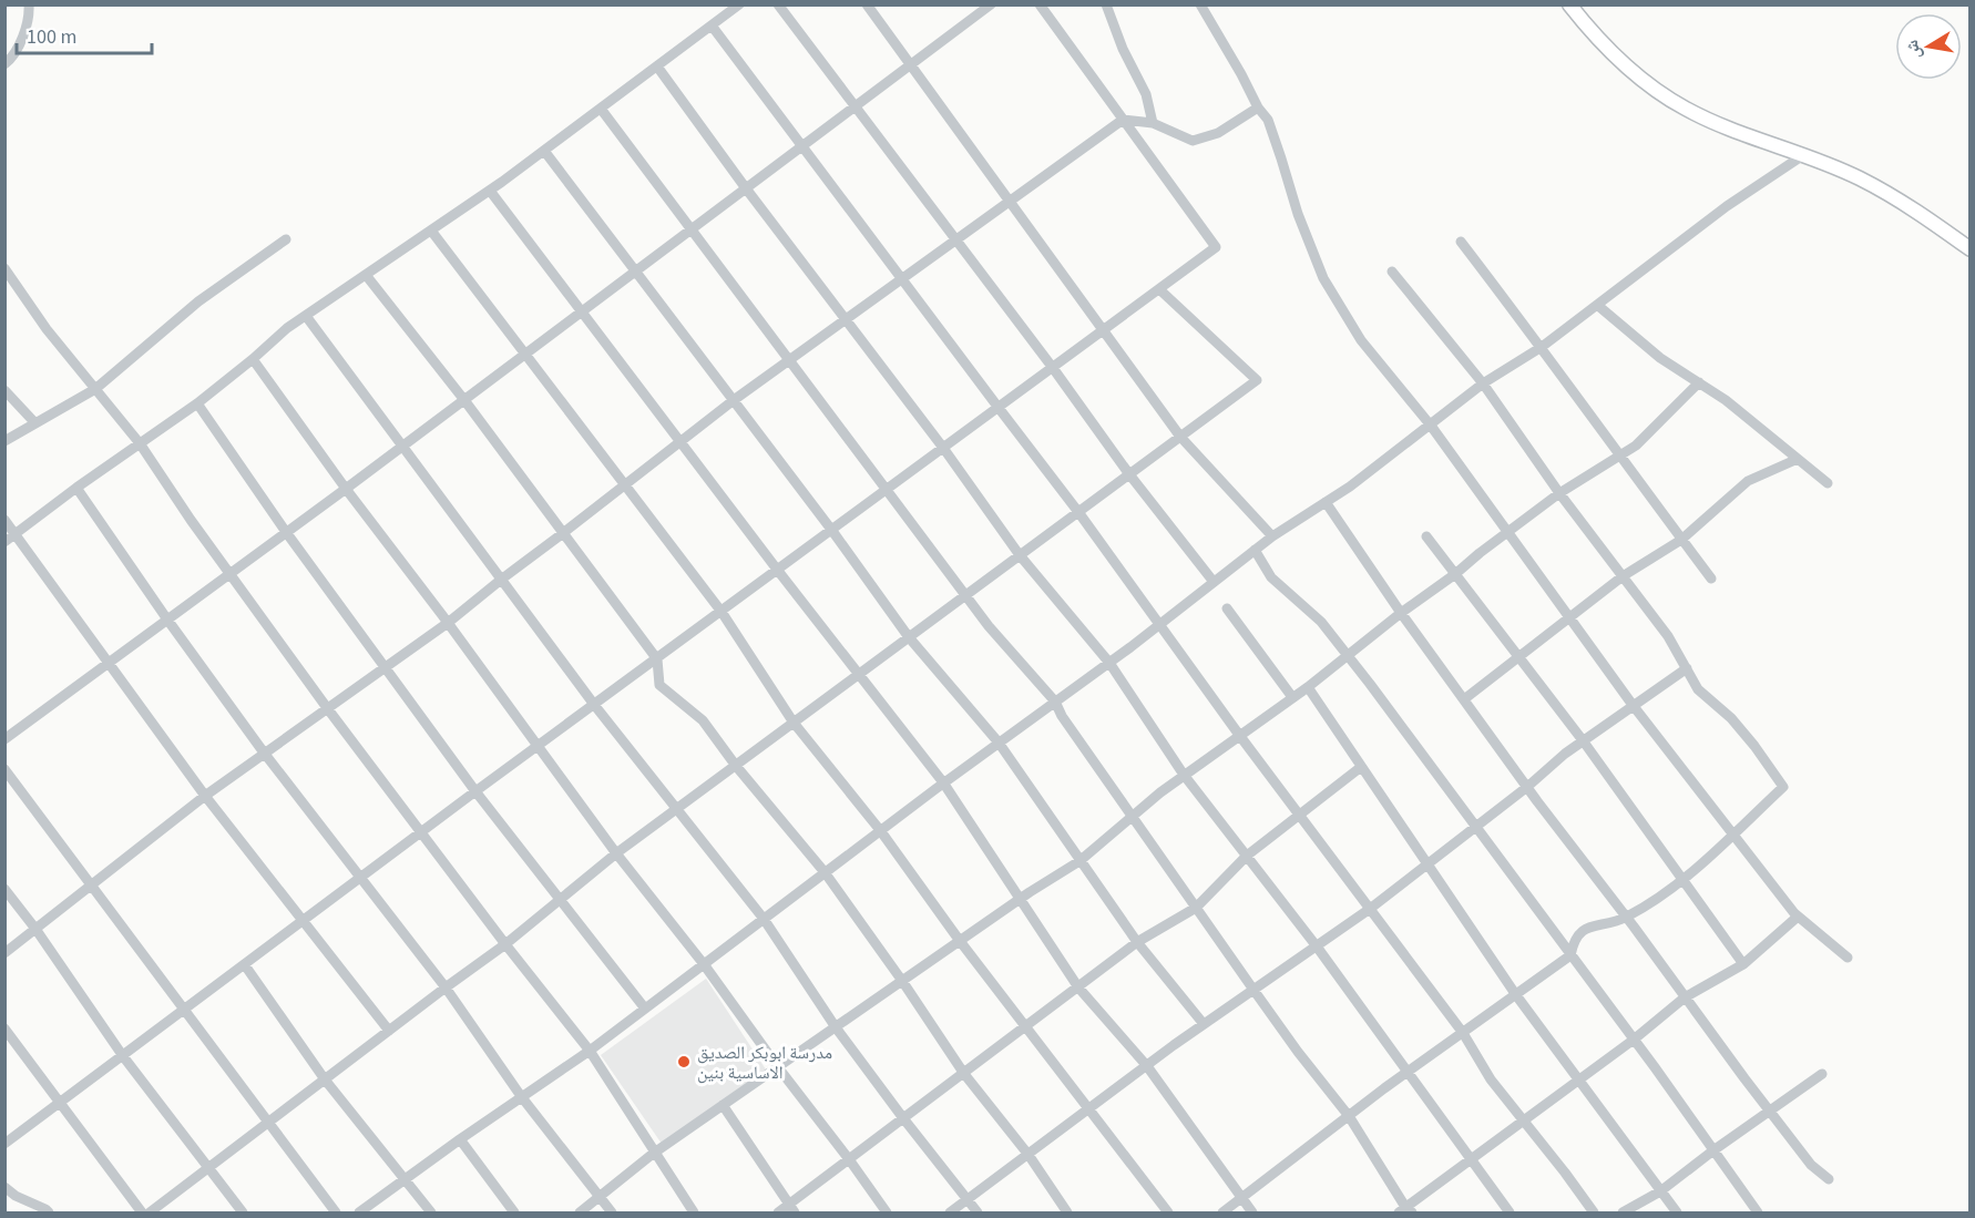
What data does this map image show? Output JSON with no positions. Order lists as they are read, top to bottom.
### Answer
{
  "places": ["مدرسة ابوبكر الصديق الاساسية بنين"],
  "scale_bar": "100 m",
  "north": "left"
}
